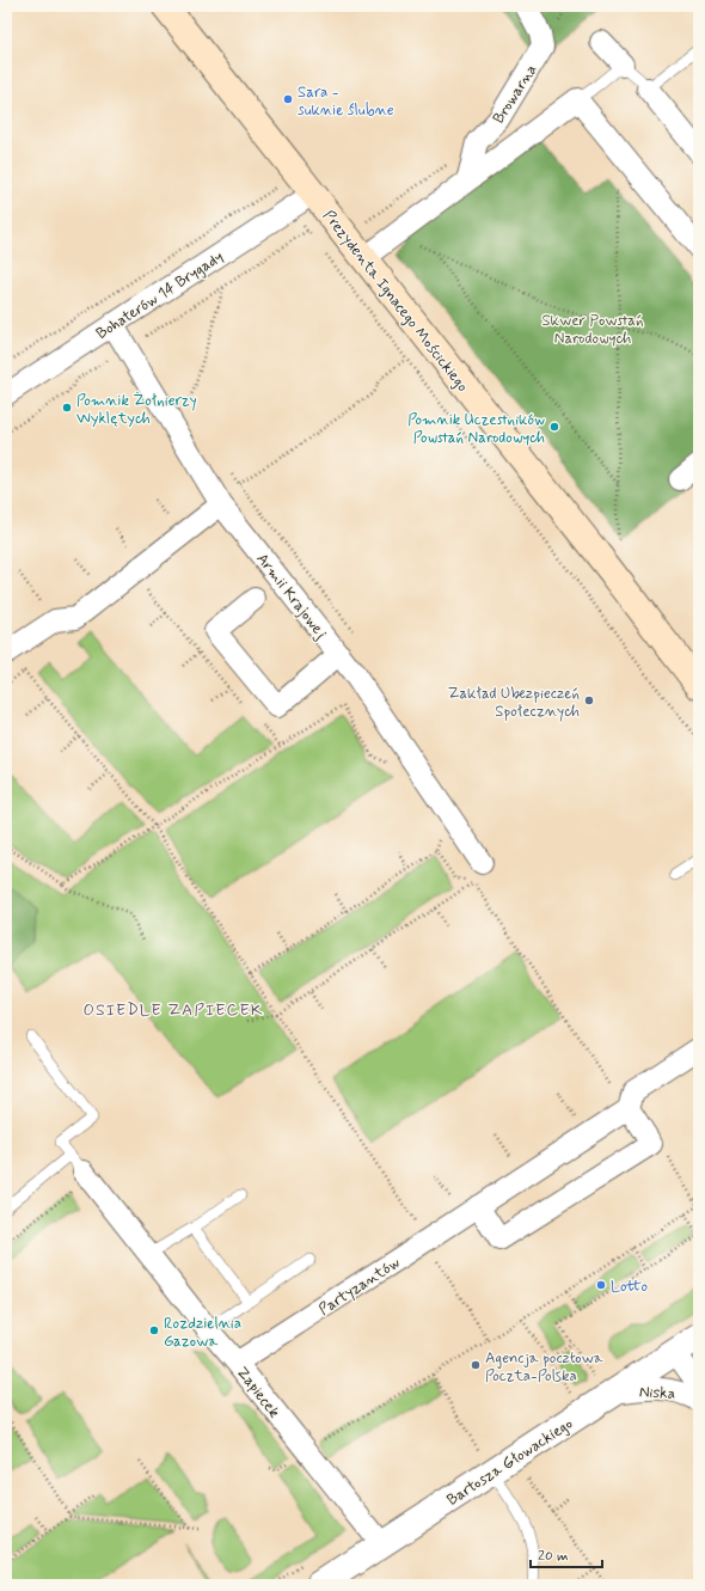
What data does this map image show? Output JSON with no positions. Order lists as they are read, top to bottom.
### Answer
{
  "streets": {
    "main road": ["Prezydenta Ignacego Mościckiego"],
    "street": [
      "Browarna",
      "Bohaterów 14 Brygady",
      "Armii Krajowej",
      "Partyzantów",
      "Zapiecek",
      "Niska",
      "Bartosza Głowackiego"
    ]
  },
  "crossings": [
    ["Browarna", "Prezydenta Ignacego Mościckiego"],
    ["Bohaterów 14 Brygady", "Prezydenta Ignacego Mościckiego"],
    ["Bohaterów 14 Brygady", "Armii Krajowej"],
    ["Partyzantów", "Zapiecek"],
    ["Zapiecek", "Bartosza Głowackiego"],
    ["Niska", "Bartosza Głowackiego"]
  ],
  "districts": ["OSIEDLE ZAPIECEK"],
  "parks": ["Skwer Powstań Narodowych"],
  "places": [
    "Sara - suknie ślubne",
    "Pomnik Żołnierzy Wyklętych",
    "Pomnik Uczestników Powstań Narodowych",
    "Zakład Ubezpieczeń Społecznych",
    "Lotto",
    "Rozdzielnia Gazowa",
    "Agencja pocztowa Poczta-Polska"
  ],
  "scale_bar": "20 m"
}
